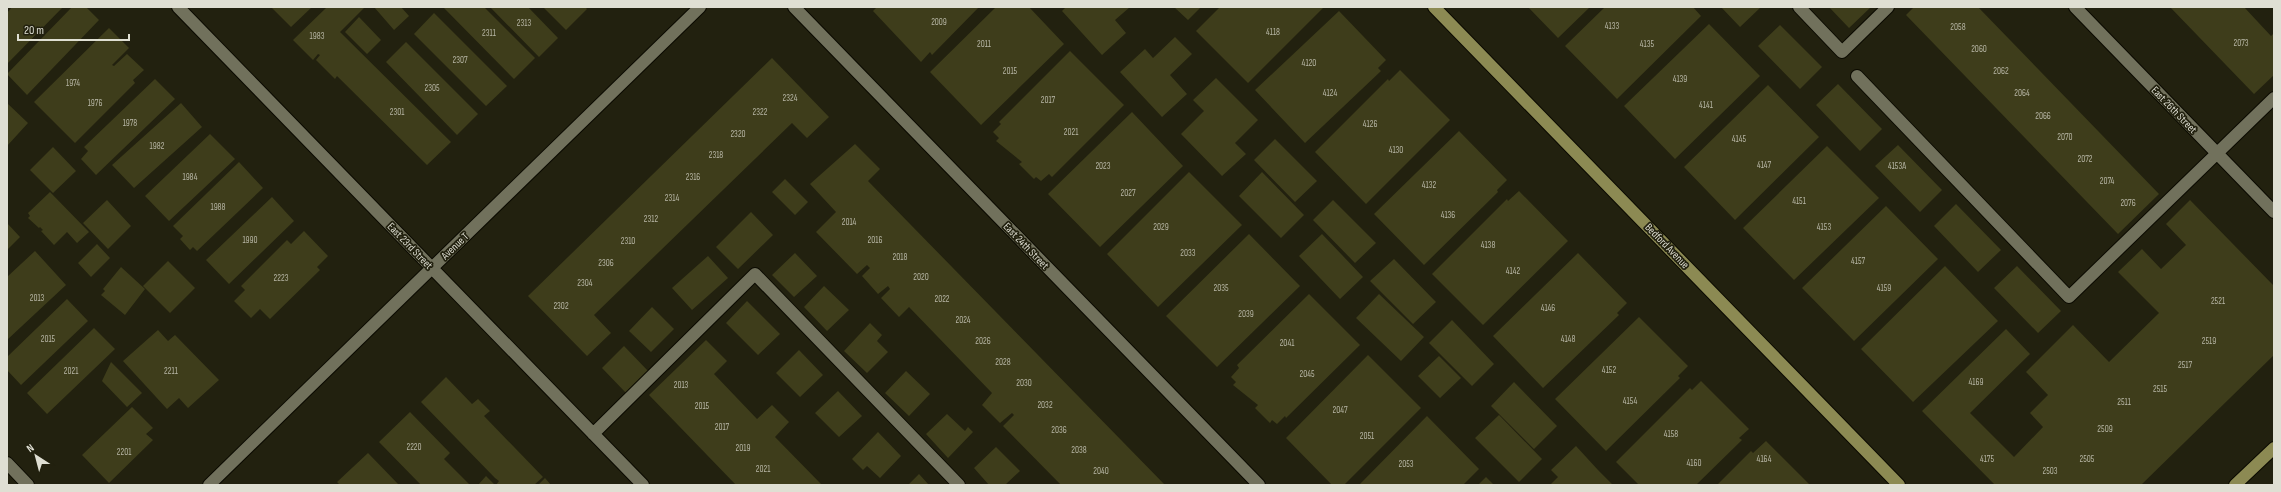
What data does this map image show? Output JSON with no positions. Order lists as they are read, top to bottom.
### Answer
{
  "streets": {
    "main road": ["Bedford Avenue"],
    "street": [
      "East 26th Street",
      "East 23rd Street",
      "Avenue T",
      "East 24th Street"
    ]
  },
  "crossings": [
    ["East 23rd Street", "Avenue T"]
  ],
  "house_numbers": [
    "2009",
    "2313",
    "4133",
    "2058",
    "4118",
    "2311",
    "1983",
    "2073",
    "2011",
    "4135",
    "2060",
    "2307",
    "4120",
    "2015",
    "2062",
    "4139",
    "1974",
    "2305",
    "4124",
    "2064",
    "2324",
    "2017",
    "1976",
    "4141",
    "2301",
    "2322",
    "2066",
    "1978",
    "4126",
    "2021",
    "2320",
    "2070",
    "4145",
    "1982",
    "4130",
    "2318",
    "2072",
    "4147",
    "2023",
    "4153A",
    "1984",
    "2316",
    "2074",
    "4132",
    "2027",
    "2314",
    "4151",
    "2076",
    "1988",
    "4136",
    "2312",
    "2014",
    "2029",
    "4153",
    "1990",
    "2016",
    "2310",
    "4138",
    "2033",
    "2018",
    "4157",
    "2306",
    "4142",
    "2020",
    "2223",
    "2304",
    "2035",
    "4159",
    "2013",
    "2022",
    "2521",
    "2302",
    "4146",
    "2039",
    "2024",
    "2015",
    "4148",
    "2026",
    "2519",
    "2041",
    "2028",
    "2517",
    "4152",
    "2021",
    "2211",
    "2045",
    "4169",
    "2030",
    "2013",
    "2515",
    "4154",
    "2511",
    "2032",
    "2015",
    "2047",
    "2017",
    "2509",
    "2036",
    "4158",
    "2051",
    "2220",
    "2019",
    "2038",
    "2201",
    "4164",
    "4175",
    "2505",
    "4160",
    "2053",
    "2021",
    "2040",
    "2503"
  ],
  "scale_bar": "20 m",
  "north": "top left"
}
